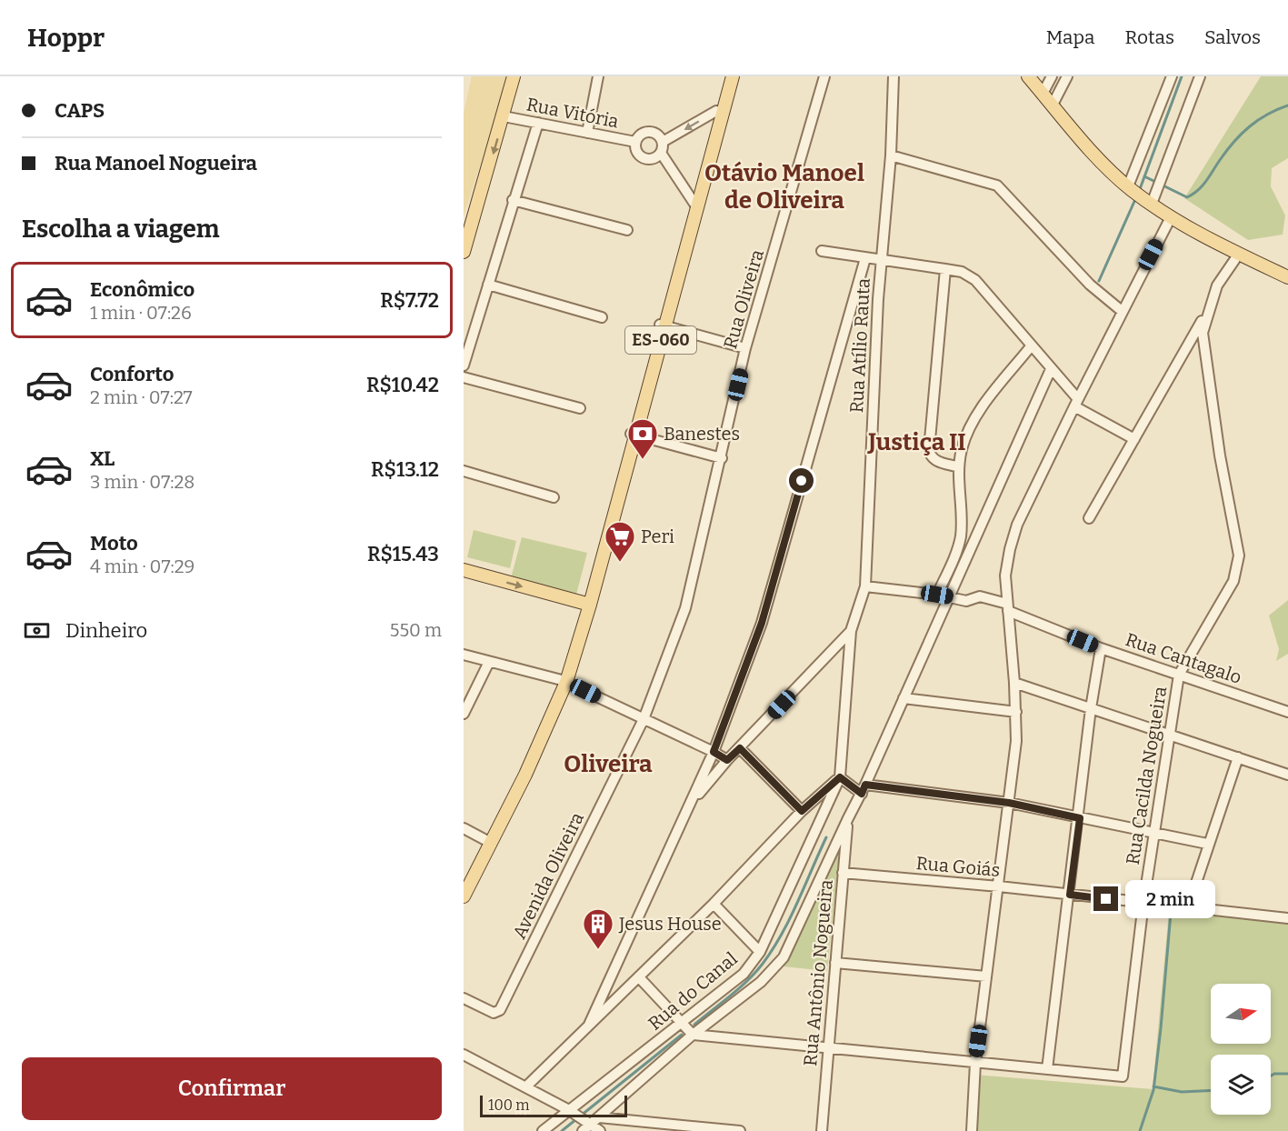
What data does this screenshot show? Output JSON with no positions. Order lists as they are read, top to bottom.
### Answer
{
  "streets": {
    "main road": ["ES-060"],
    "street": [
      "Rua Vitória",
      "Rua Oliveira",
      "Rua Atílio Rauta",
      "Rua Cantagalo",
      "Rua Cacilda Nogueira",
      "Rua Goiás",
      "Avenida Oliveira",
      "Rua Antônio Nogueira",
      "Rua do Canal"
    ]
  },
  "crossings": [
    ["Rua Oliveira", "Avenida Oliveira"],
    ["Rua Atílio Rauta", "Rua Cantagalo"],
    ["Rua Atílio Rauta", "Rua do Canal"],
    ["Rua Cantagalo", "Rua Cacilda Nogueira"],
    ["Rua Cantagalo", "Rua do Canal"],
    ["Rua Cacilda Nogueira", "Rua Goiás"],
    ["Rua Goiás", "Rua Antônio Nogueira"],
    ["Rua Antônio Nogueira", "Rua do Canal"]
  ],
  "districts": ["Otávio Manoel de Oliveira", "Justiça II", "Oliveira"],
  "places": {
    "bank": ["Banestes"],
    "supermarket": ["Peri"],
    "building": ["Jesus House"]
  },
  "scale_bar": "100 m",
  "north": "right",
  "page": {
    "header": "Hoppr",
    "nav": ["Mapa", "Rotas", "Salvos"],
    "banner": ["CAPS", "Rua Manoel Nogueira"],
    "heading": "Escolha a viagem",
    "list": [
      {
        "name": "Econômico",
        "note": "1 min · 07:26",
        "value": "R$7.72"
      },
      {
        "name": "Conforto",
        "note": "2 min · 07:27",
        "value": "R$10.42"
      },
      {
        "name": "XL",
        "note": "3 min · 07:28",
        "value": "R$13.12"
      },
      {
        "name": "Moto",
        "note": "4 min · 07:29",
        "value": "R$15.43"
      }
    ],
    "pay": ["Dinheiro", "550 m"],
    "bubble": "2 min",
    "buttons": "Confirmar",
    "scale": "100 m"
  }
}
